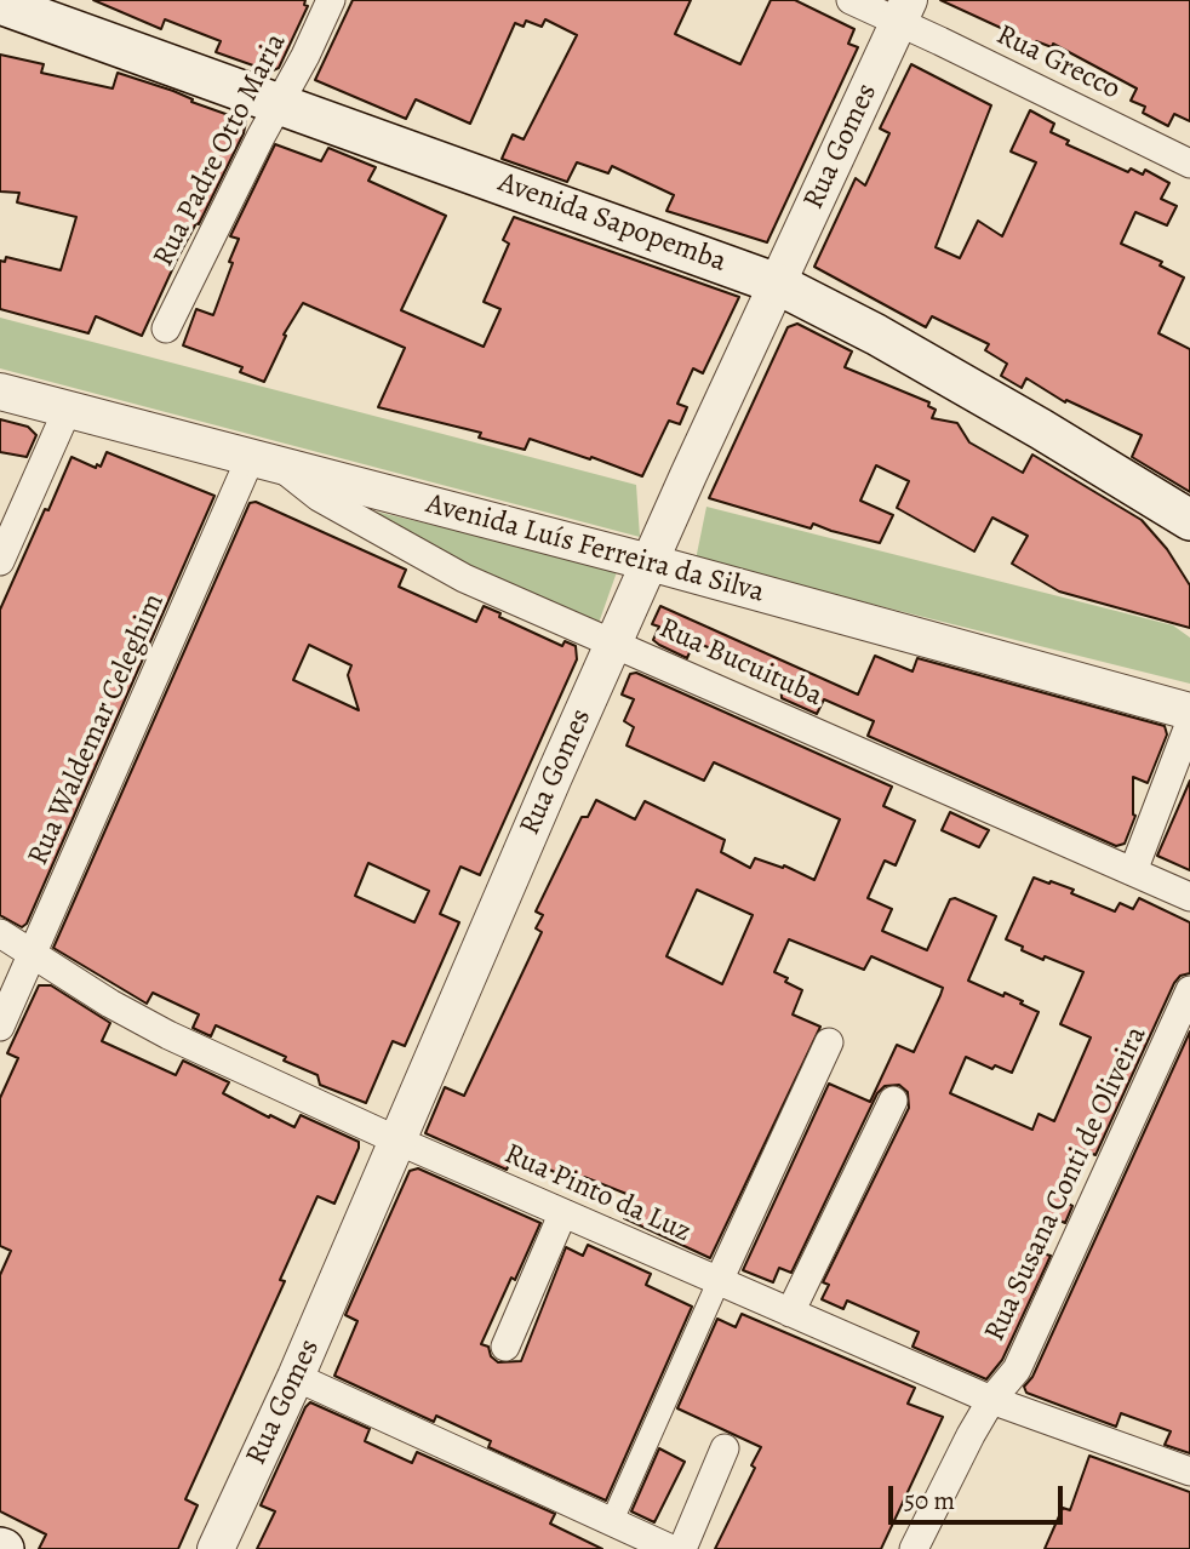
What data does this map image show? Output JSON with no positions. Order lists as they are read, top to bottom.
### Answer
{
  "streets": {
    "main road": ["Avenida Sapopemba"],
    "street": [
      "Rua Grecco",
      "Rua Gomes",
      "Rua Padre Otto Maria",
      "Avenida Luís Ferreira da Silva",
      "Rua Bucuituba",
      "Rua Waldemar Celeghim",
      "Rua Susana Conti de Oliveira",
      "Rua Pinto da Luz"
    ]
  },
  "crossings": [
    ["Rua Grecco", "Rua Gomes"],
    ["Rua Gomes", "Avenida Sapopemba"],
    ["Rua Gomes", "Avenida Luís Ferreira da Silva"],
    ["Rua Gomes", "Rua Bucuituba"],
    ["Rua Gomes", "Rua Pinto da Luz"],
    ["Rua Padre Otto Maria", "Avenida Sapopemba"],
    ["Avenida Luís Ferreira da Silva", "Rua Bucuituba"],
    ["Avenida Luís Ferreira da Silva", "Rua Waldemar Celeghim"],
    ["Rua Bucuituba", "Rua Waldemar Celeghim"],
    ["Rua Waldemar Celeghim", "Rua Pinto da Luz"],
    ["Rua Susana Conti de Oliveira", "Rua Pinto da Luz"]
  ],
  "scale_bar": "50 m"
}
